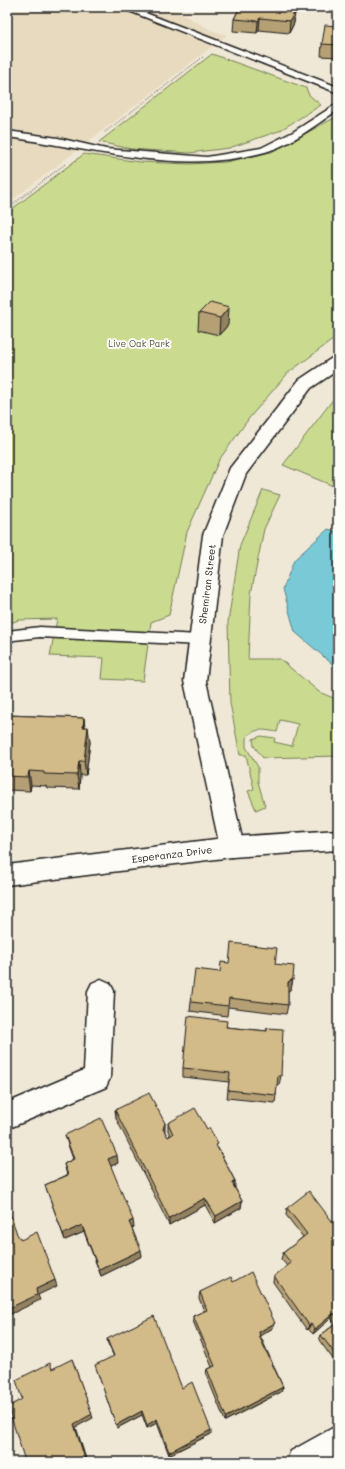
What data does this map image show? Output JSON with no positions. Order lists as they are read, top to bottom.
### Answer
{
  "streets": {
    "street": ["Shemiran Street", "Esperanza Drive"]
  },
  "crossings": [
    ["Shemiran Street", "Esperanza Drive"]
  ],
  "parks": ["Live Oak Park"]
}
